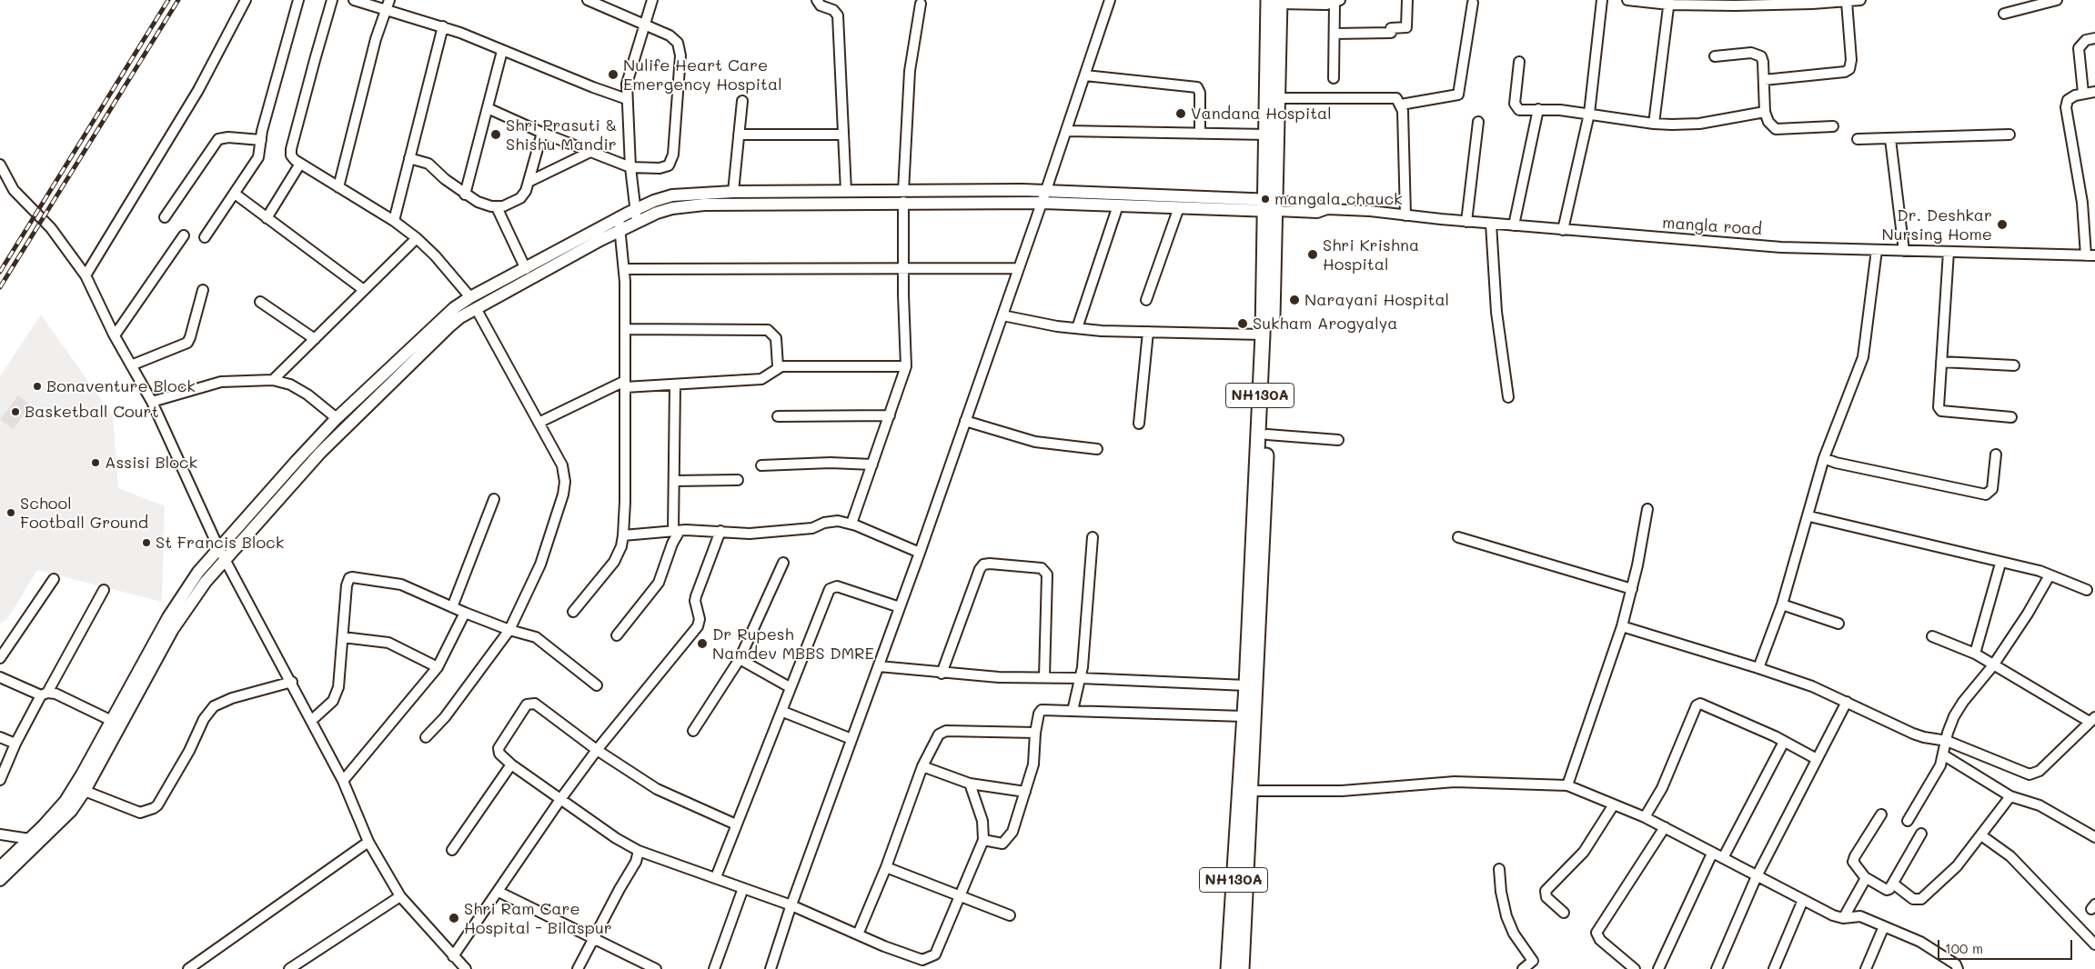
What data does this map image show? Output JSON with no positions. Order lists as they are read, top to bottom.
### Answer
{
  "streets": {
    "highway": ["NH130A"],
    "street": ["mangla road"]
  },
  "crossings": [
    ["mangla road", "NH130A"]
  ],
  "places": [
    "Nulife Heart Care Emergency Hospital",
    "Vandana Hospital",
    "Shri Prasuti & Shishu Mandir",
    "mangala chauck",
    "Dr. Deshkar Nursing Home",
    "Shri Krishna Hospital",
    "Narayani Hospital",
    "Sukham Arogyalya",
    "Bonaventure Block",
    "Basketball Court",
    "Assisi Block",
    "School Football Ground",
    "St Francis Block",
    "Dr Rupesh Namdev MBBS DMRE",
    "Shri Ram Care Hospital - Bilaspur"
  ],
  "scale_bar": "100 m"
}
